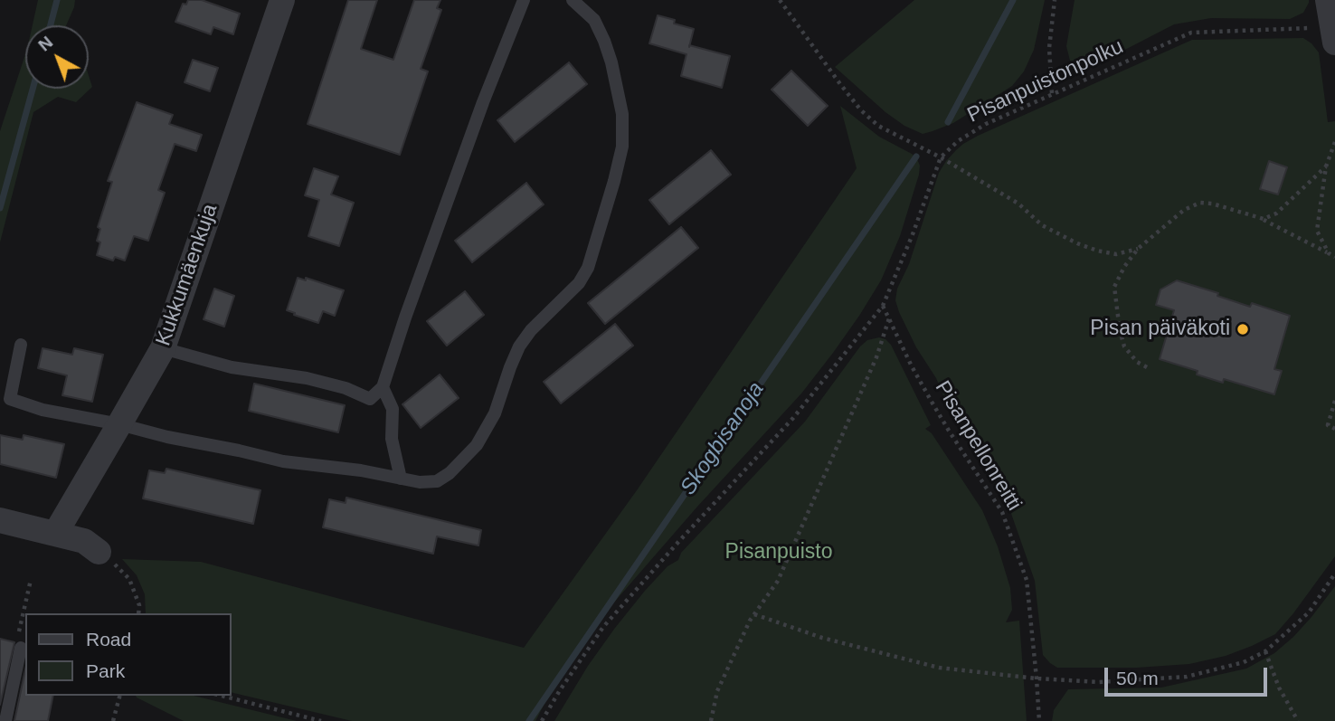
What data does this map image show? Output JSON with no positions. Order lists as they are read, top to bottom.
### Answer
{
  "streets": {
    "street": ["Kukkumäenkuja"],
    "path": ["Pisanpuistonpolku", "Pisanpellonreitti"]
  },
  "crossings": [
    ["Pisanpuistonpolku", "Pisanpellonreitti"]
  ],
  "water": ["Skogbisanoja"],
  "parks": ["Pisanpuisto"],
  "places": ["Pisan päiväkoti"],
  "legend": ["Road", "Park"],
  "scale_bar": "50 m",
  "north": "top left"
}
